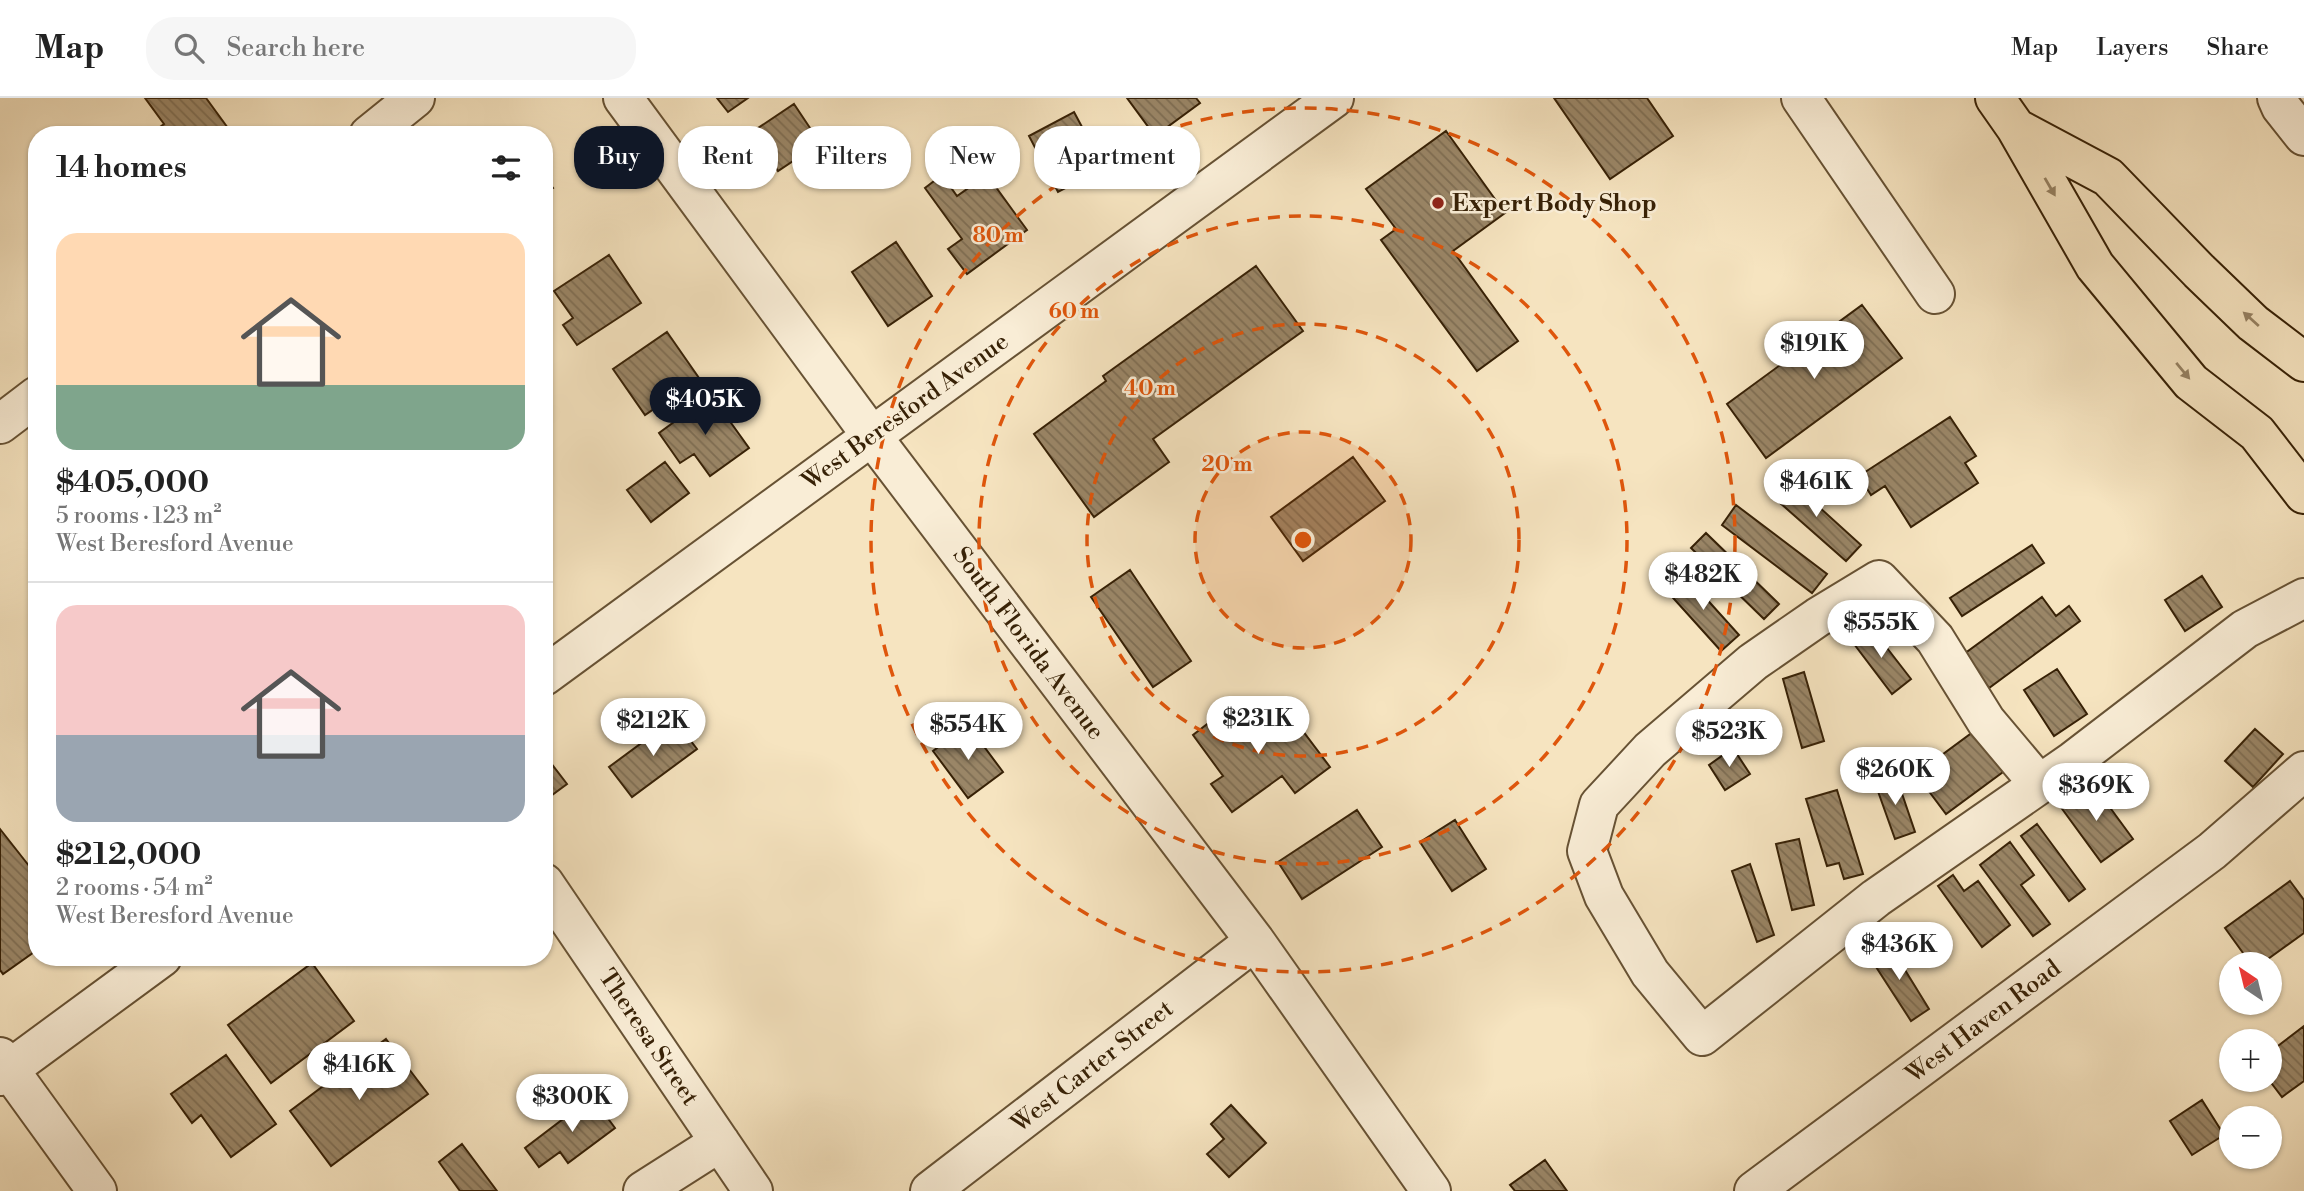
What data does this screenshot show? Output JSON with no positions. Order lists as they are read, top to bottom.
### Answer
{
  "streets": {
    "street": [
      "West Beresford Avenue",
      "South Florida Avenue",
      "West Haven Road",
      "Theresa Street",
      "West Carter Street"
    ]
  },
  "crossings": [
    ["West Beresford Avenue", "South Florida Avenue"],
    ["South Florida Avenue", "West Carter Street"]
  ],
  "places": ["Expert Body Shop"],
  "north": "top left",
  "page": {
    "header": "Map",
    "search": "Search here",
    "nav": ["Map", "Layers", "Share"],
    "chip": [
      "Buy",
      "Rent",
      "Filters",
      "New",
      "Apartment"
    ],
    "heading": "14 homes",
    "list": [
      {
        "name": "$405,000",
        "note": "5 rooms · 123 m² · West Beresford Avenue"
      },
      {
        "name": "$212,000",
        "note": "2 rooms · 54 m² · West Beresford Avenue"
      }
    ],
    "price": [
      "$191K",
      "$405K",
      "$461K",
      "$482K",
      "$555K",
      "$231K",
      "$212K",
      "$554K",
      "$523K",
      "$260K",
      "$369K",
      "$436K",
      "$416K",
      "$300K"
    ],
    "map_buttons": ["+", "−"]
  },
  "rings": [
    "80 m",
    "60 m",
    "40 m",
    "20 m"
  ]
}
